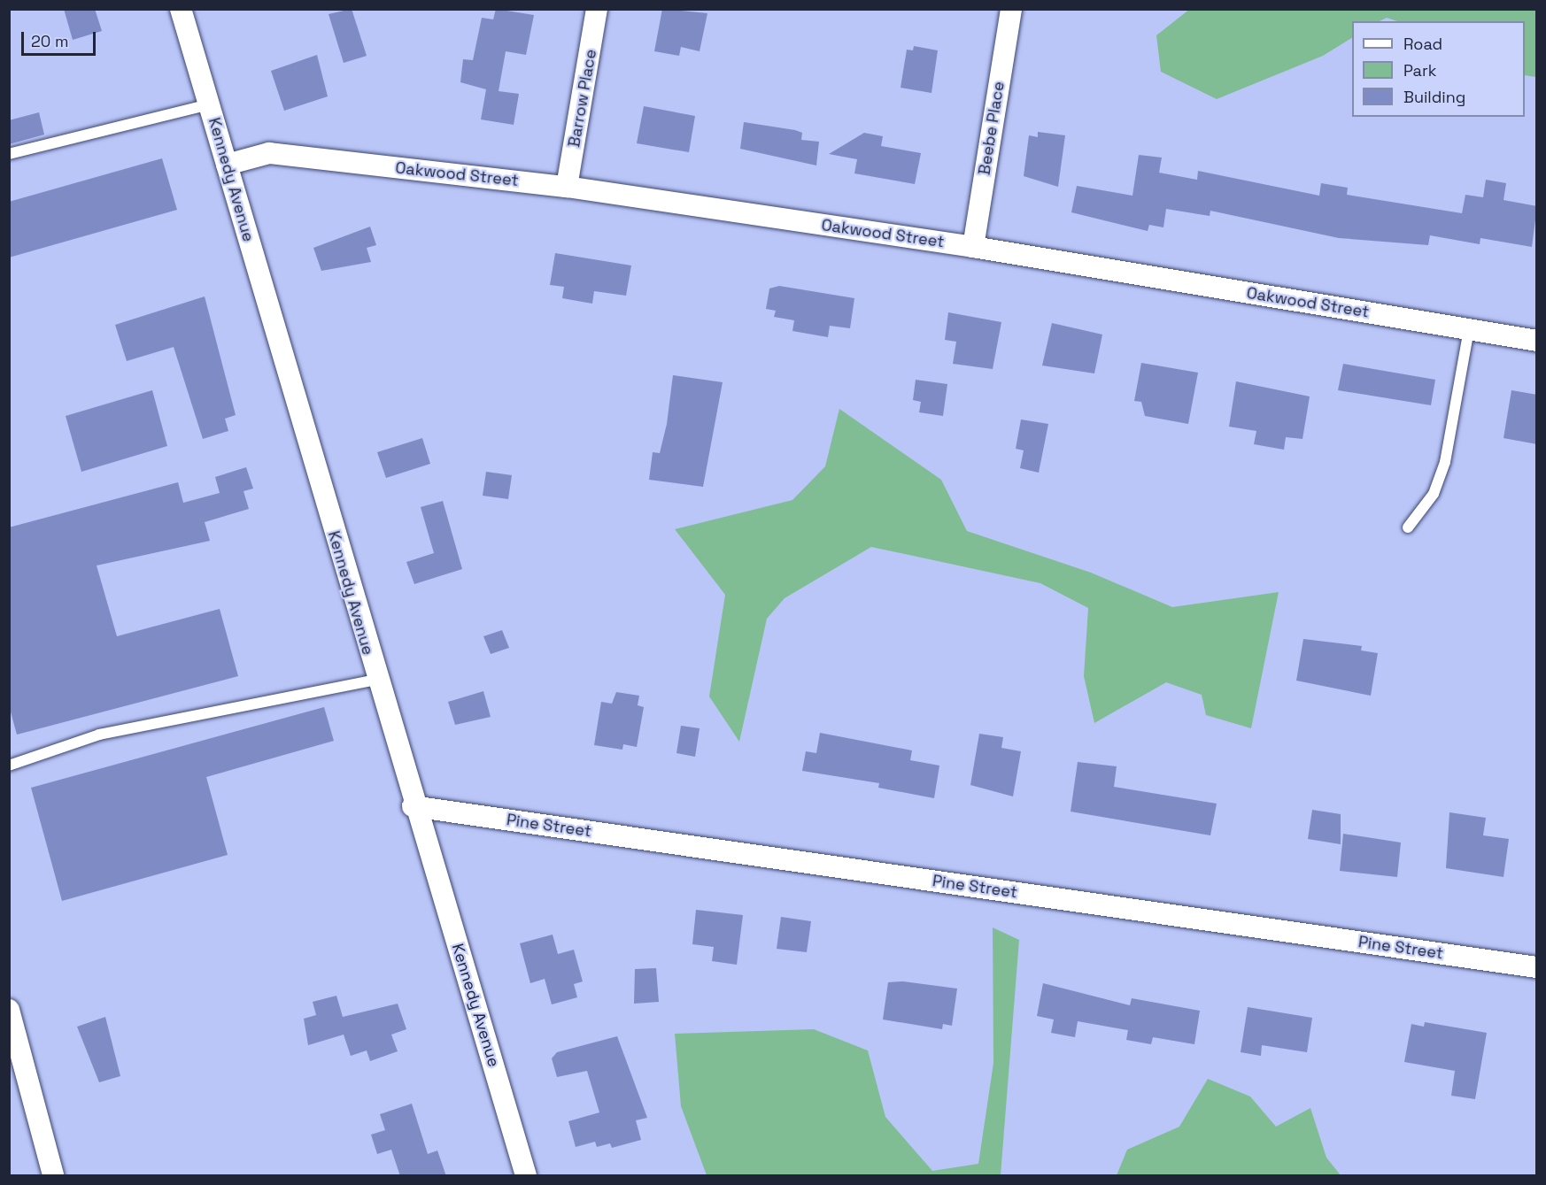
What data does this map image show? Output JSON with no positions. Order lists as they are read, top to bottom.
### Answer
{
  "streets": {
    "street": [
      "Barrow Place",
      "Beebe Place",
      "Oakwood Street",
      "Kennedy Avenue",
      "Pine Street"
    ]
  },
  "crossings": [
    ["Barrow Place", "Oakwood Street"],
    ["Beebe Place", "Oakwood Street"],
    ["Oakwood Street", "Kennedy Avenue"],
    ["Kennedy Avenue", "Pine Street"]
  ],
  "legend": ["Road", "Park", "Building"],
  "scale_bar": "20 m"
}
